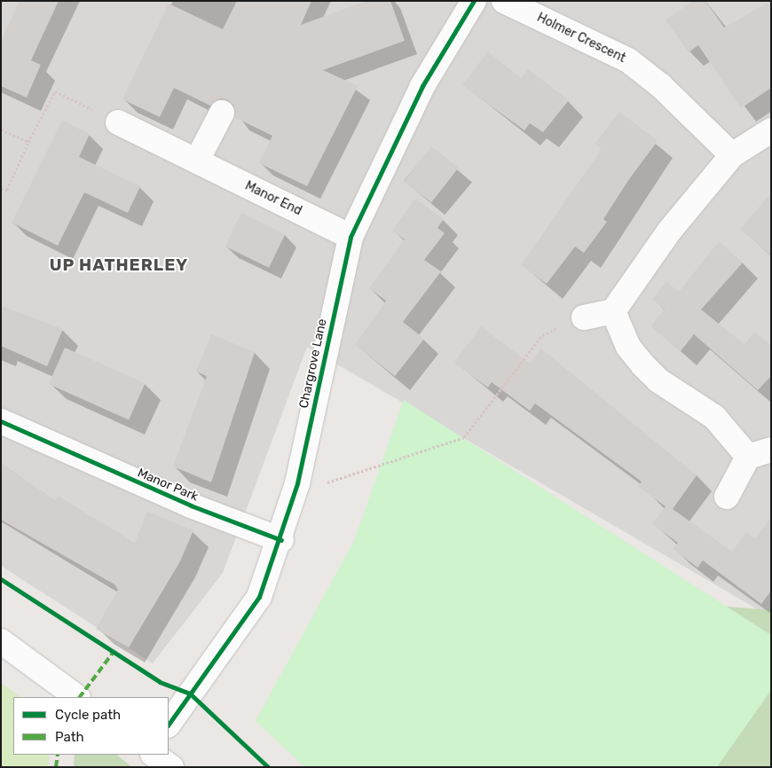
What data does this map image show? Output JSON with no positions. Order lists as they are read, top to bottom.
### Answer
{
  "streets": {
    "street": [
      "Holmer Crescent",
      "Manor End",
      "Chargrove Lane",
      "Manor Park"
    ]
  },
  "crossings": [
    ["Manor End", "Chargrove Lane"],
    ["Chargrove Lane", "Manor Park"]
  ],
  "districts": ["UP HATHERLEY"],
  "legend": ["Cycle path", "Path"]
}
